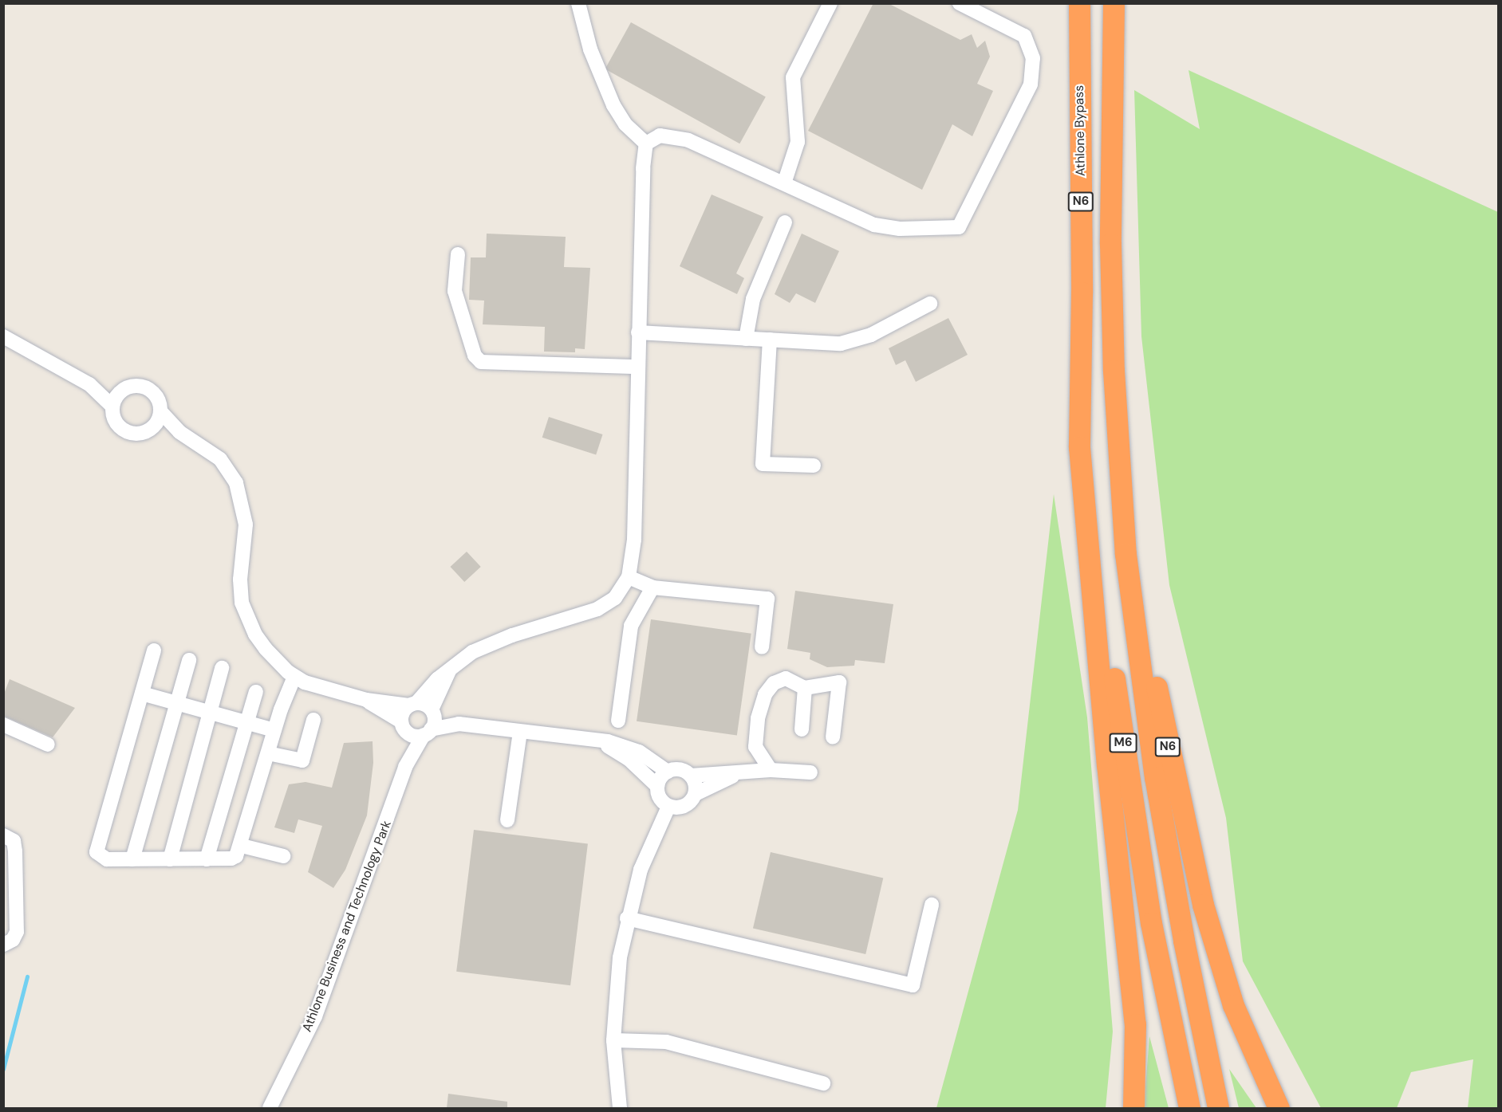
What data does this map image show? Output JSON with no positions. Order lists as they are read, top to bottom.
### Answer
{
  "streets": {
    "highway": ["Athlone Bypass", "N6", "M6"],
    "street": ["Athlone Business and Technology Park"]
  },
  "crossings": [
    ["Athlone Bypass", "N6"],
    ["Athlone Bypass", "M6"],
    ["N6", "M6"]
  ]
}
